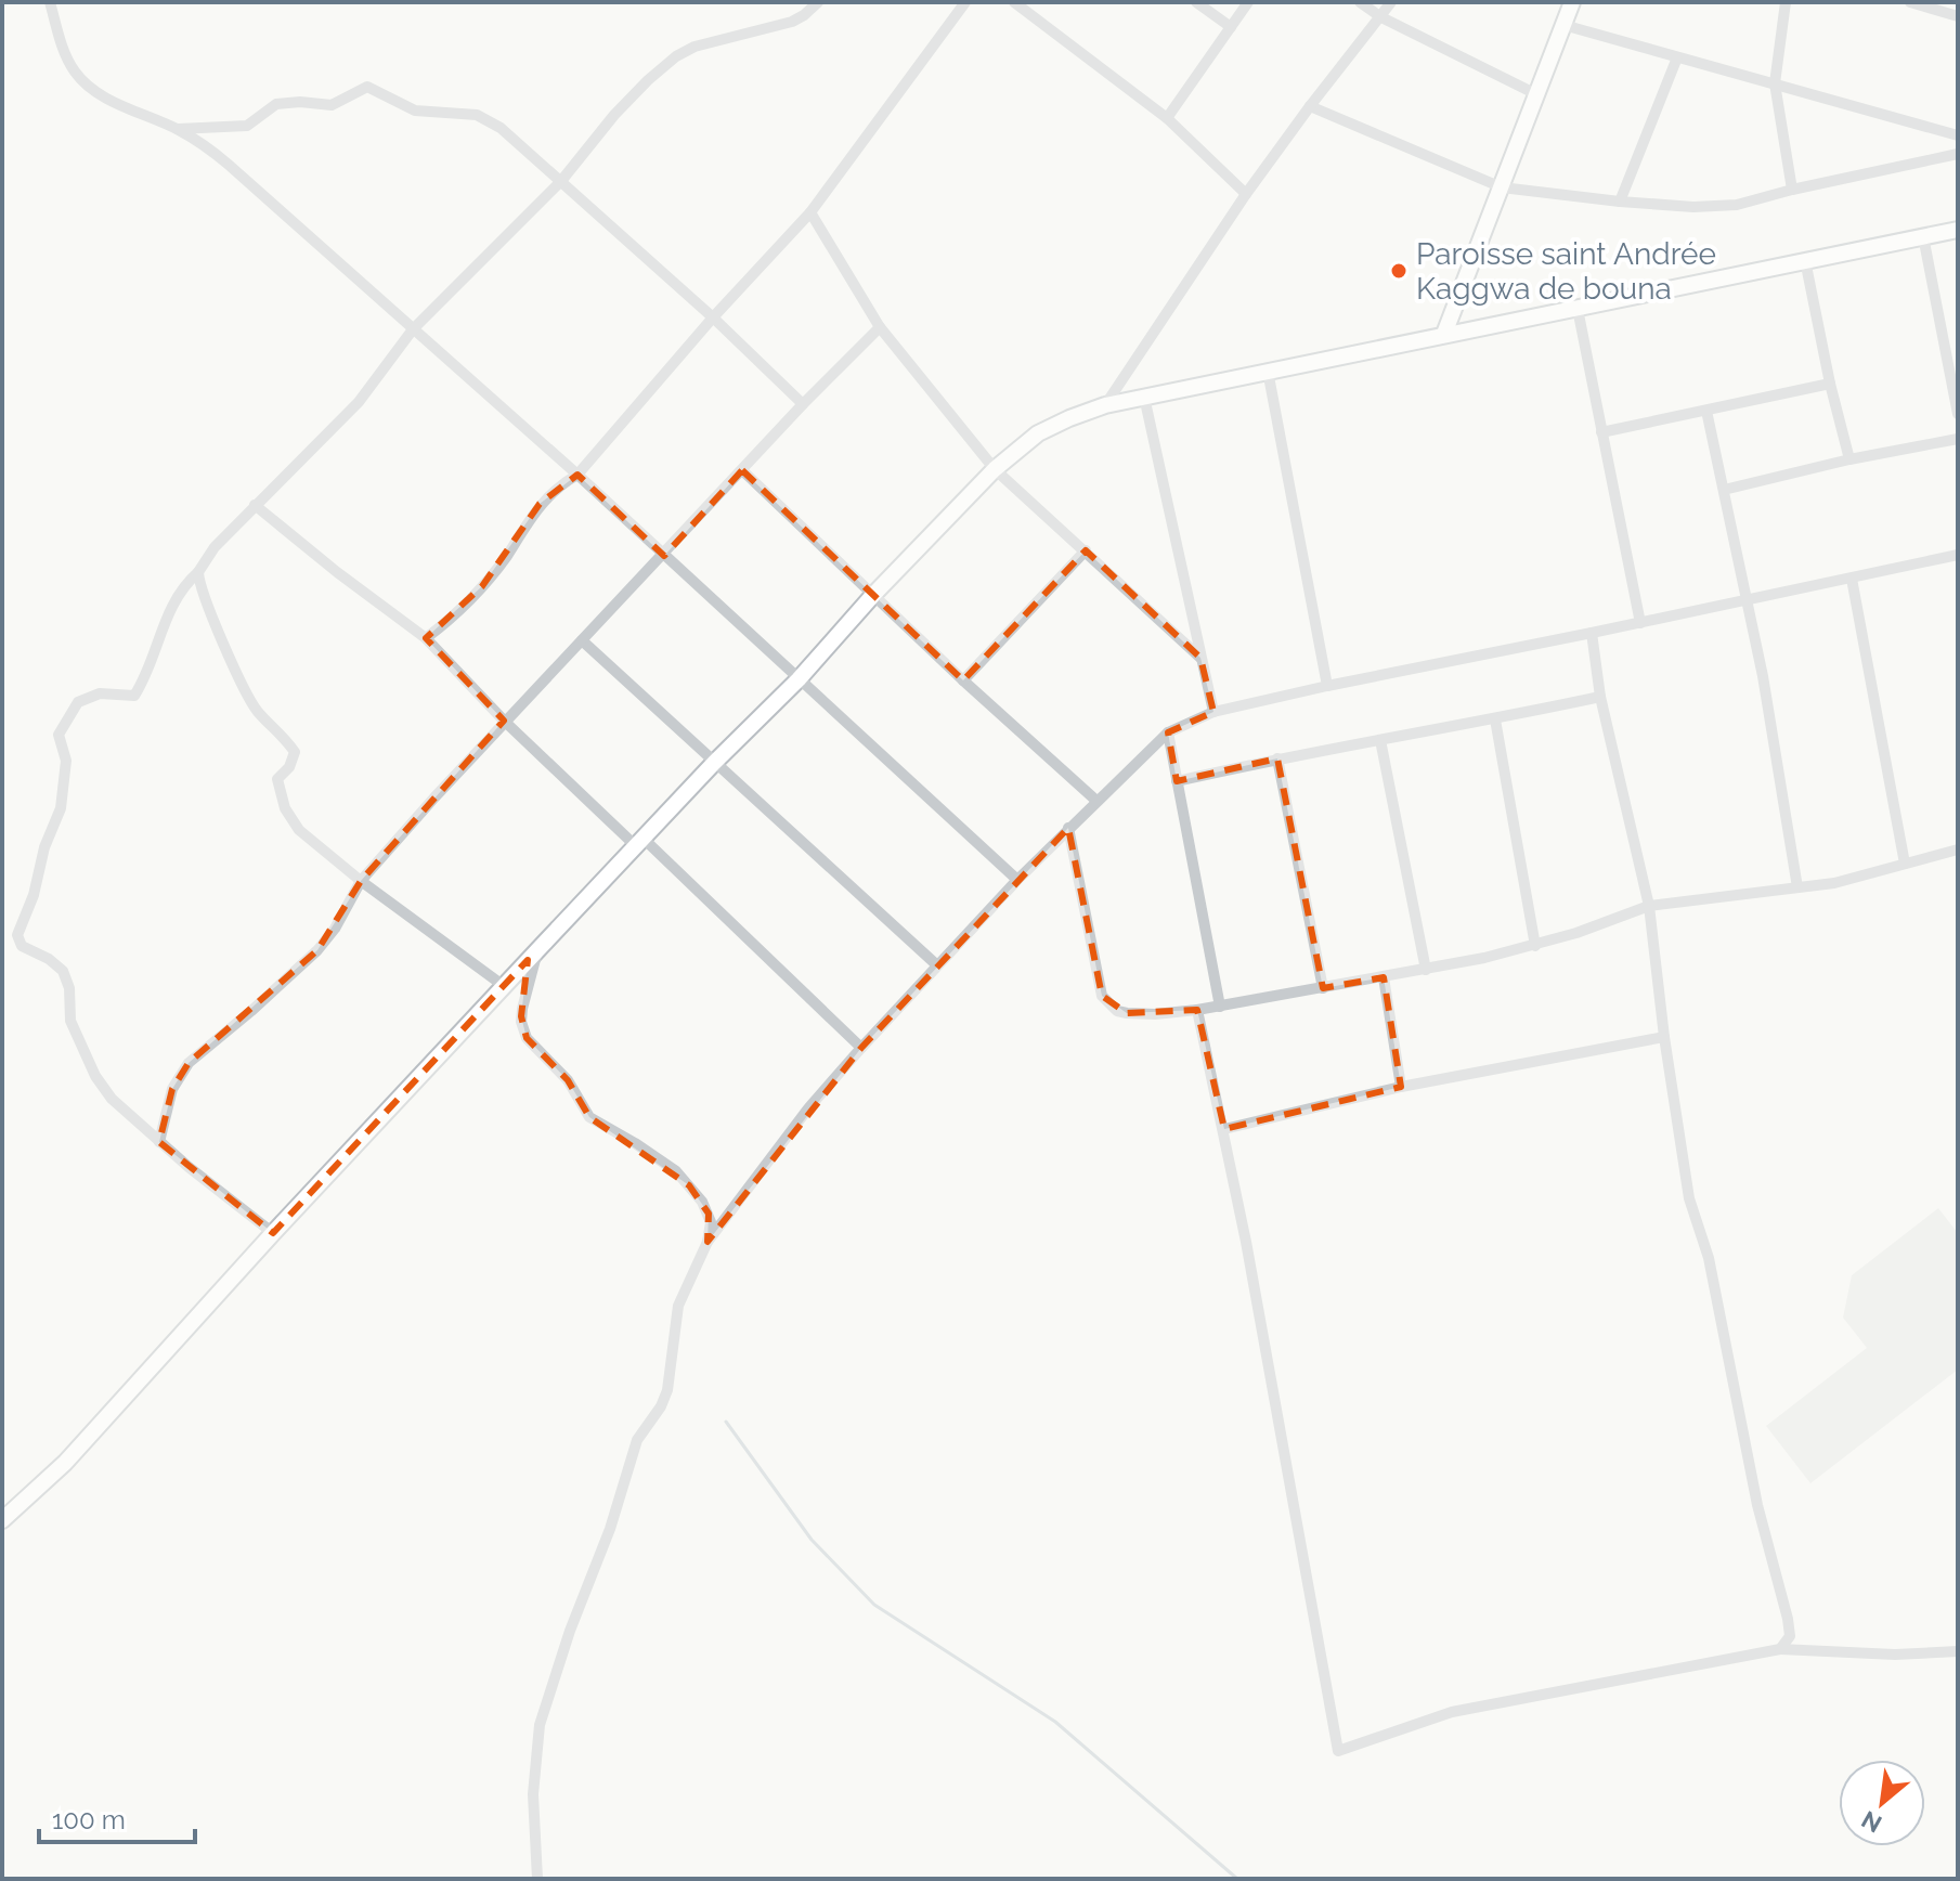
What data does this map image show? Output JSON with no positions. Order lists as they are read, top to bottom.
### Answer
{
  "places": ["Paroisse saint Andrée Kaggwa de bouna"],
  "scale_bar": "100 m",
  "north": "bottom left"
}
